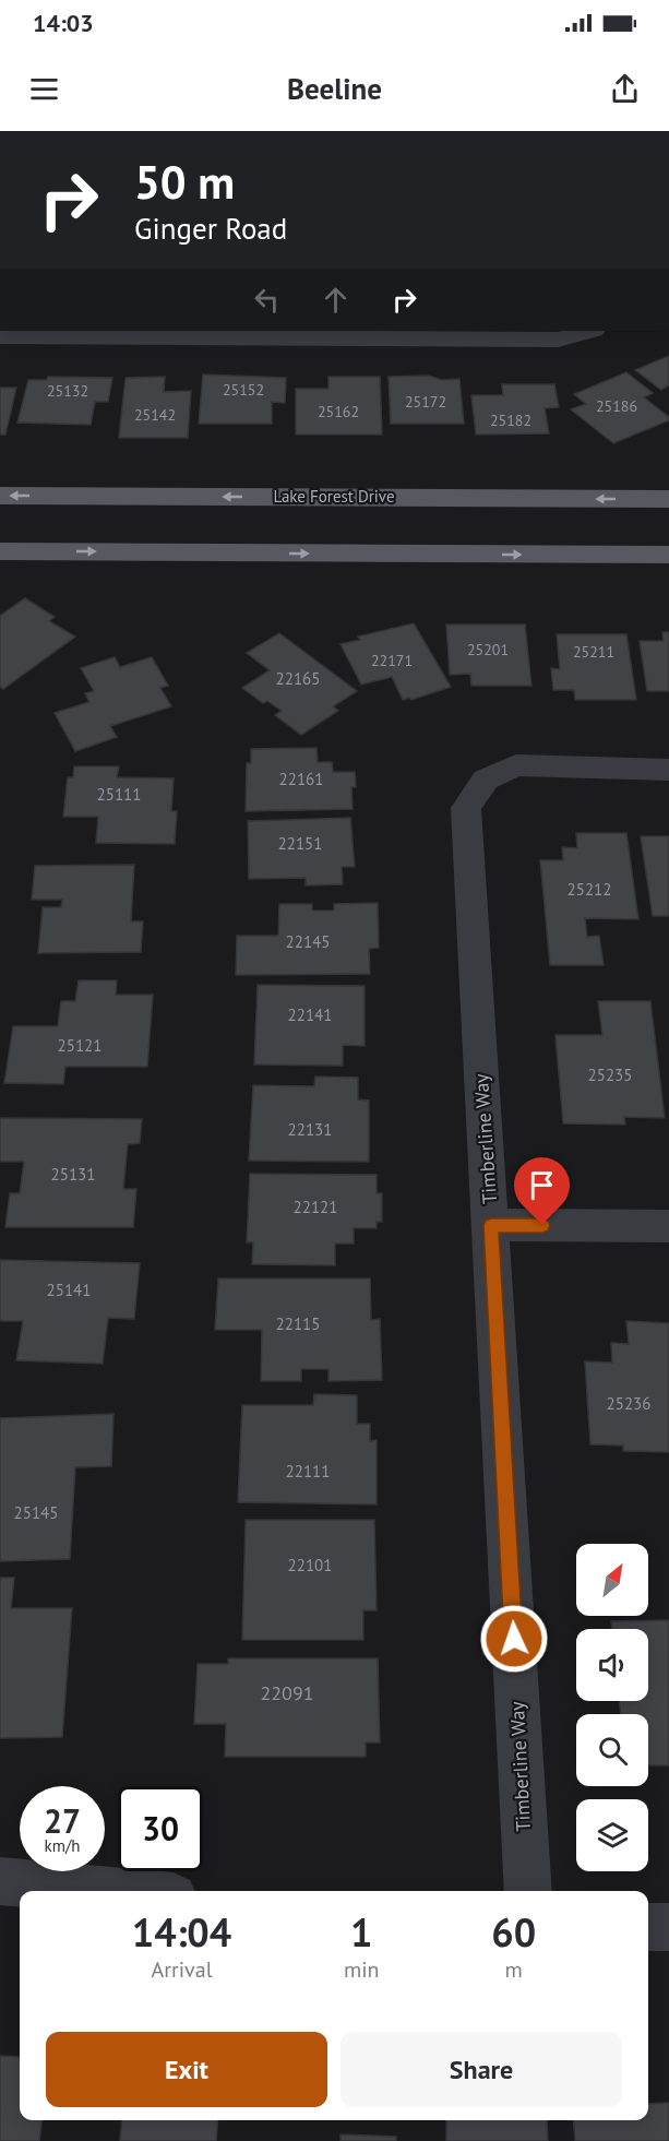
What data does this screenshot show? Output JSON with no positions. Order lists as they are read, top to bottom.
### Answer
{
  "streets": {
    "main road": ["Lake Forest Drive"],
    "street": ["Timberline Way"]
  },
  "house_numbers": [
    "25152",
    "25132",
    "25172",
    "25186",
    "25162",
    "25142",
    "25182",
    "25201",
    "25211",
    "22171",
    "22165",
    "22161",
    "25111",
    "22151",
    "25212",
    "22145",
    "22141",
    "25121",
    "25235",
    "22131",
    "25131",
    "22121",
    "25141",
    "22115",
    "25236",
    "22111",
    "25145",
    "22101",
    "22091"
  ],
  "north": "top right",
  "page": {
    "status": "14:03",
    "header": "Beeline",
    "turn": ["50 m", "Ginger Road"],
    "speed": "27 km/h",
    "limit": "30",
    "eta": [
      "14:04",
      "Arrival",
      "1",
      "min",
      "60",
      "m"
    ],
    "buttons": ["Exit", "Share"]
  }
}
